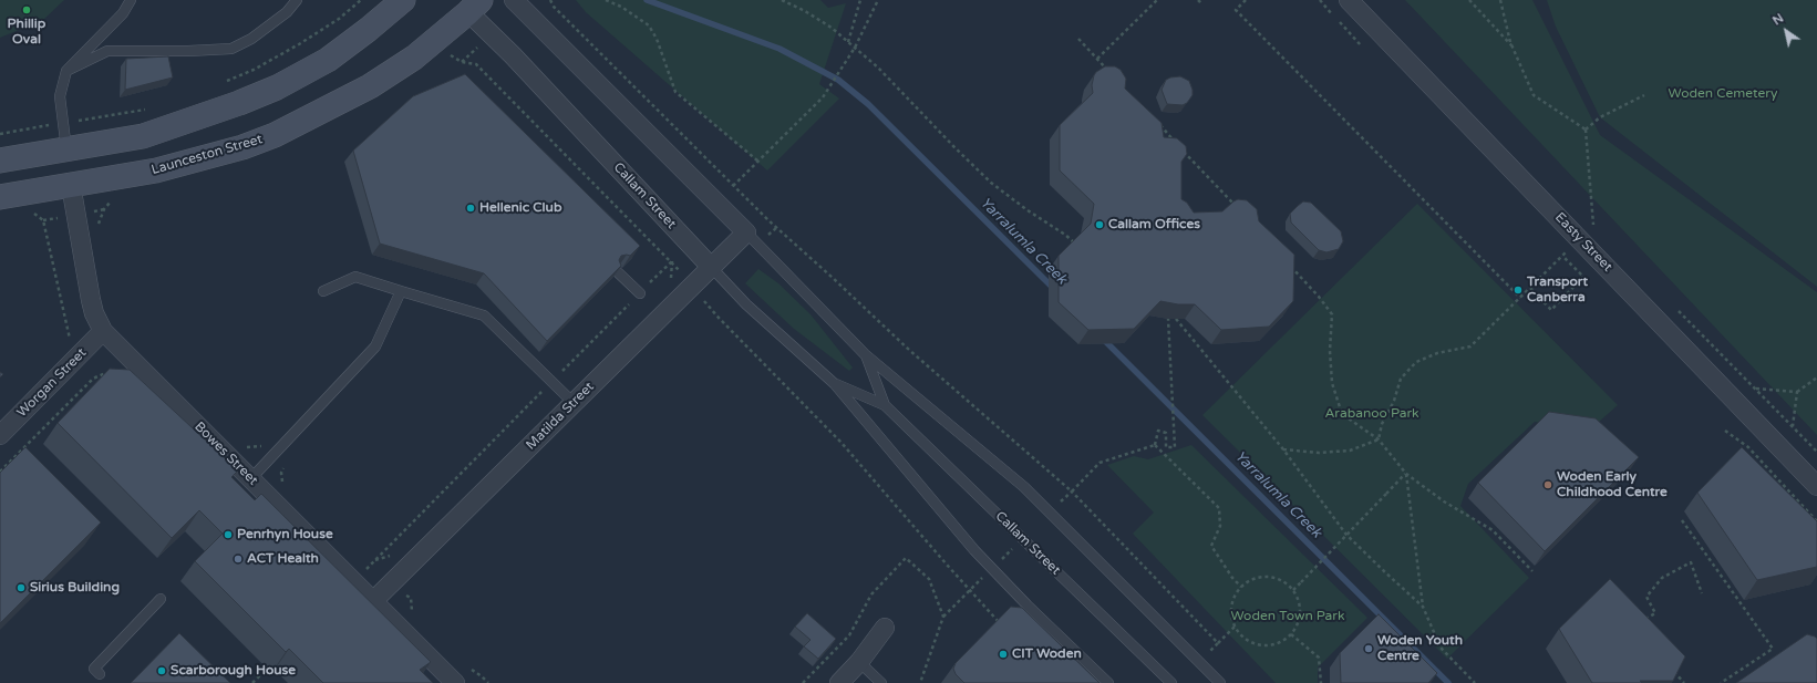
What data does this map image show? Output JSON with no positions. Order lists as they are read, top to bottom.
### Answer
{
  "streets": {
    "main road": ["Launceston Street"],
    "street": [
      "Callam Street",
      "Easty Street",
      "Worgan Street",
      "Matilda Street",
      "Bowes Street"
    ]
  },
  "crossings": [
    ["Launceston Street", "Callam Street"],
    ["Launceston Street", "Bowes Street"],
    ["Callam Street", "Matilda Street"],
    ["Worgan Street", "Bowes Street"],
    ["Matilda Street", "Bowes Street"]
  ],
  "water": ["Yarralumla Creek"],
  "parks": ["Woden Cemetery", "Arabanoo Park", "Woden Town Park"],
  "places": [
    "Phillip Oval",
    "Hellenic Club",
    "Callam Offices",
    "Transport Canberra",
    "Woden Early Childhood Centre",
    "Penrhyn House",
    "ACT Health",
    "Sirius Building",
    "Woden Youth Centre",
    "CIT Woden",
    "Scarborough House"
  ],
  "north": "top left"
}
